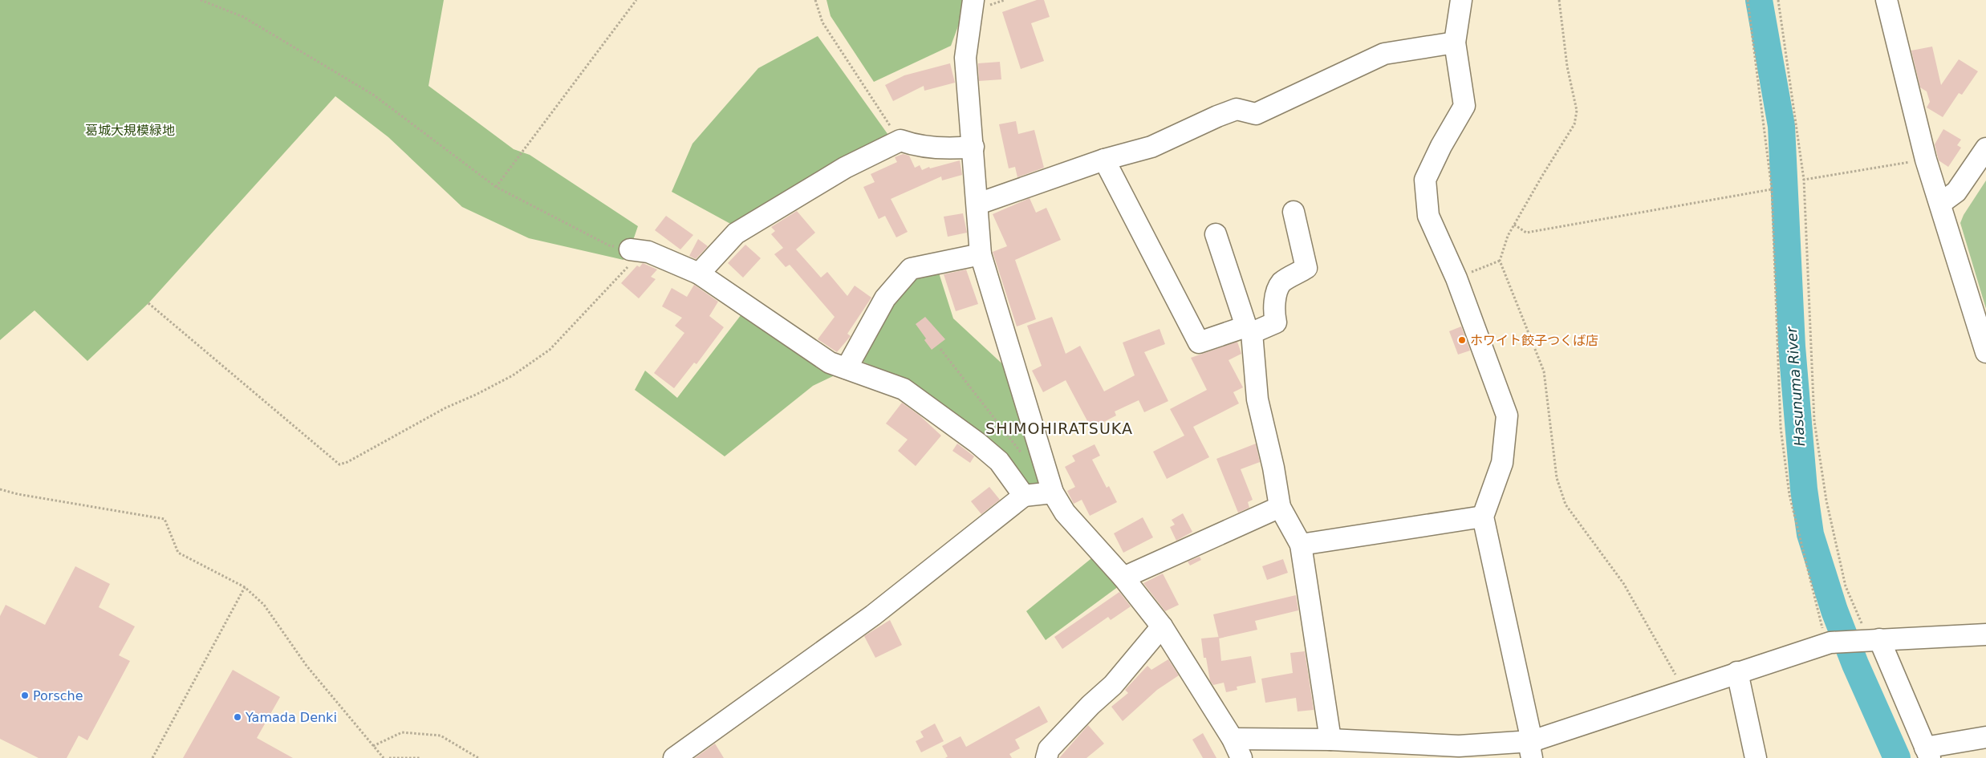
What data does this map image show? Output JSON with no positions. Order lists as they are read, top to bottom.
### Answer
{
  "districts": ["SHIMOHIRATSUKA"],
  "water": ["Hasunuma River"],
  "parks": ["葛城大規模緑地"],
  "places": ["ホワイト餃子つくば店", "Porsche", "Yamada Denki"]
}
